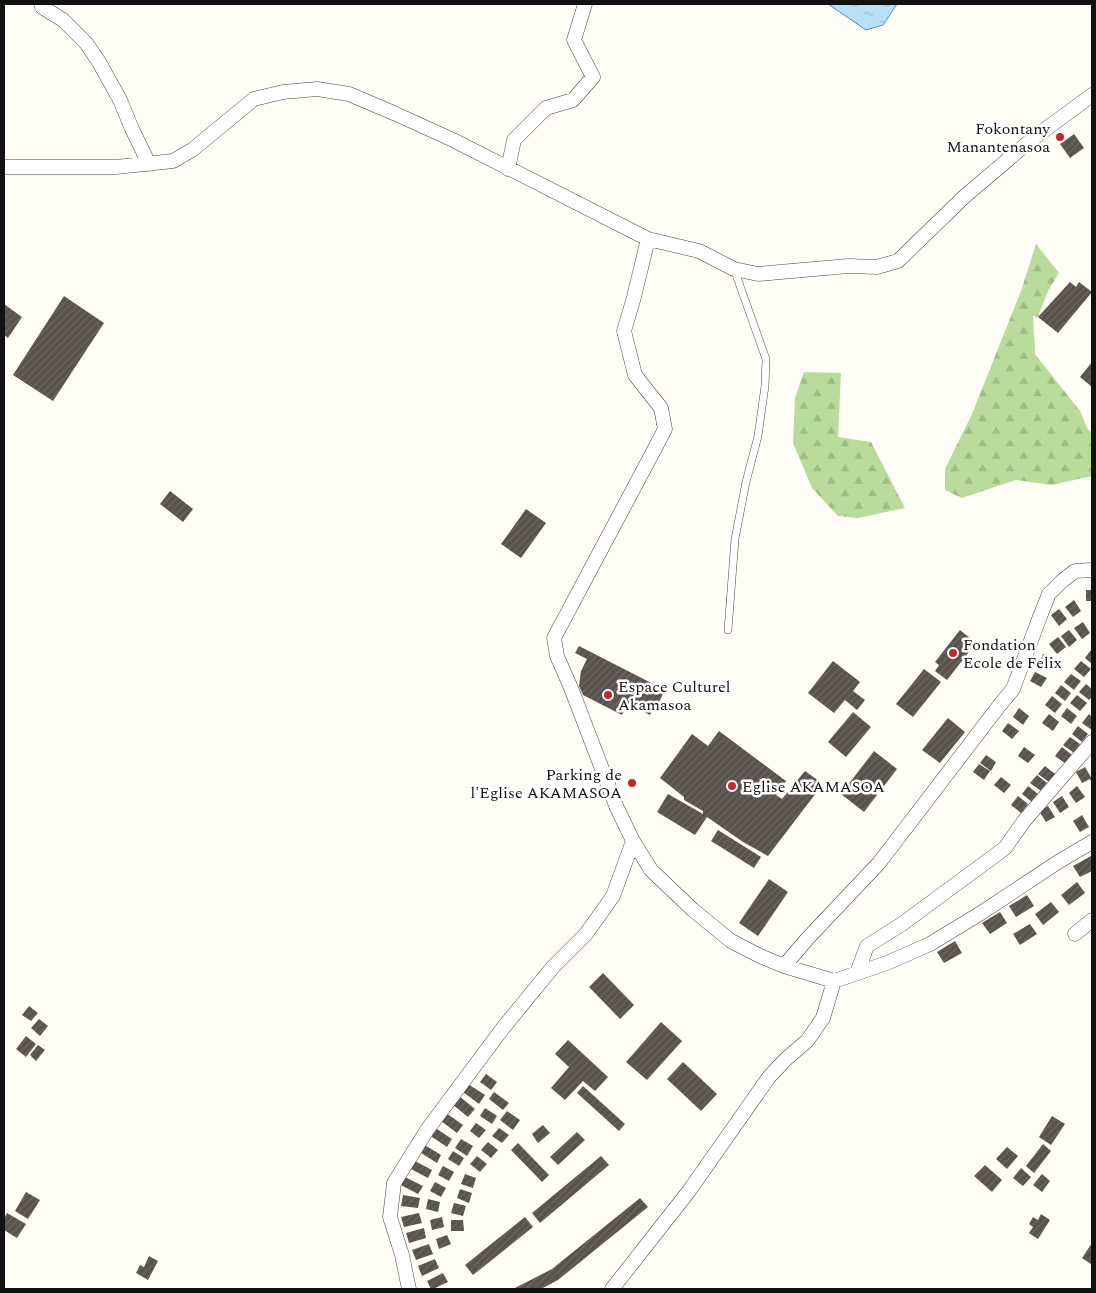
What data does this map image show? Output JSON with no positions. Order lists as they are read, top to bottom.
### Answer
{
  "places": [
    "Fokontany Manantenasoa",
    "Fondation Ecole de Felix",
    "Espace Culturel Akamasoa",
    "Parking de l'Eglise AKAMASOA",
    "Eglise AKAMASOA"
  ]
}
